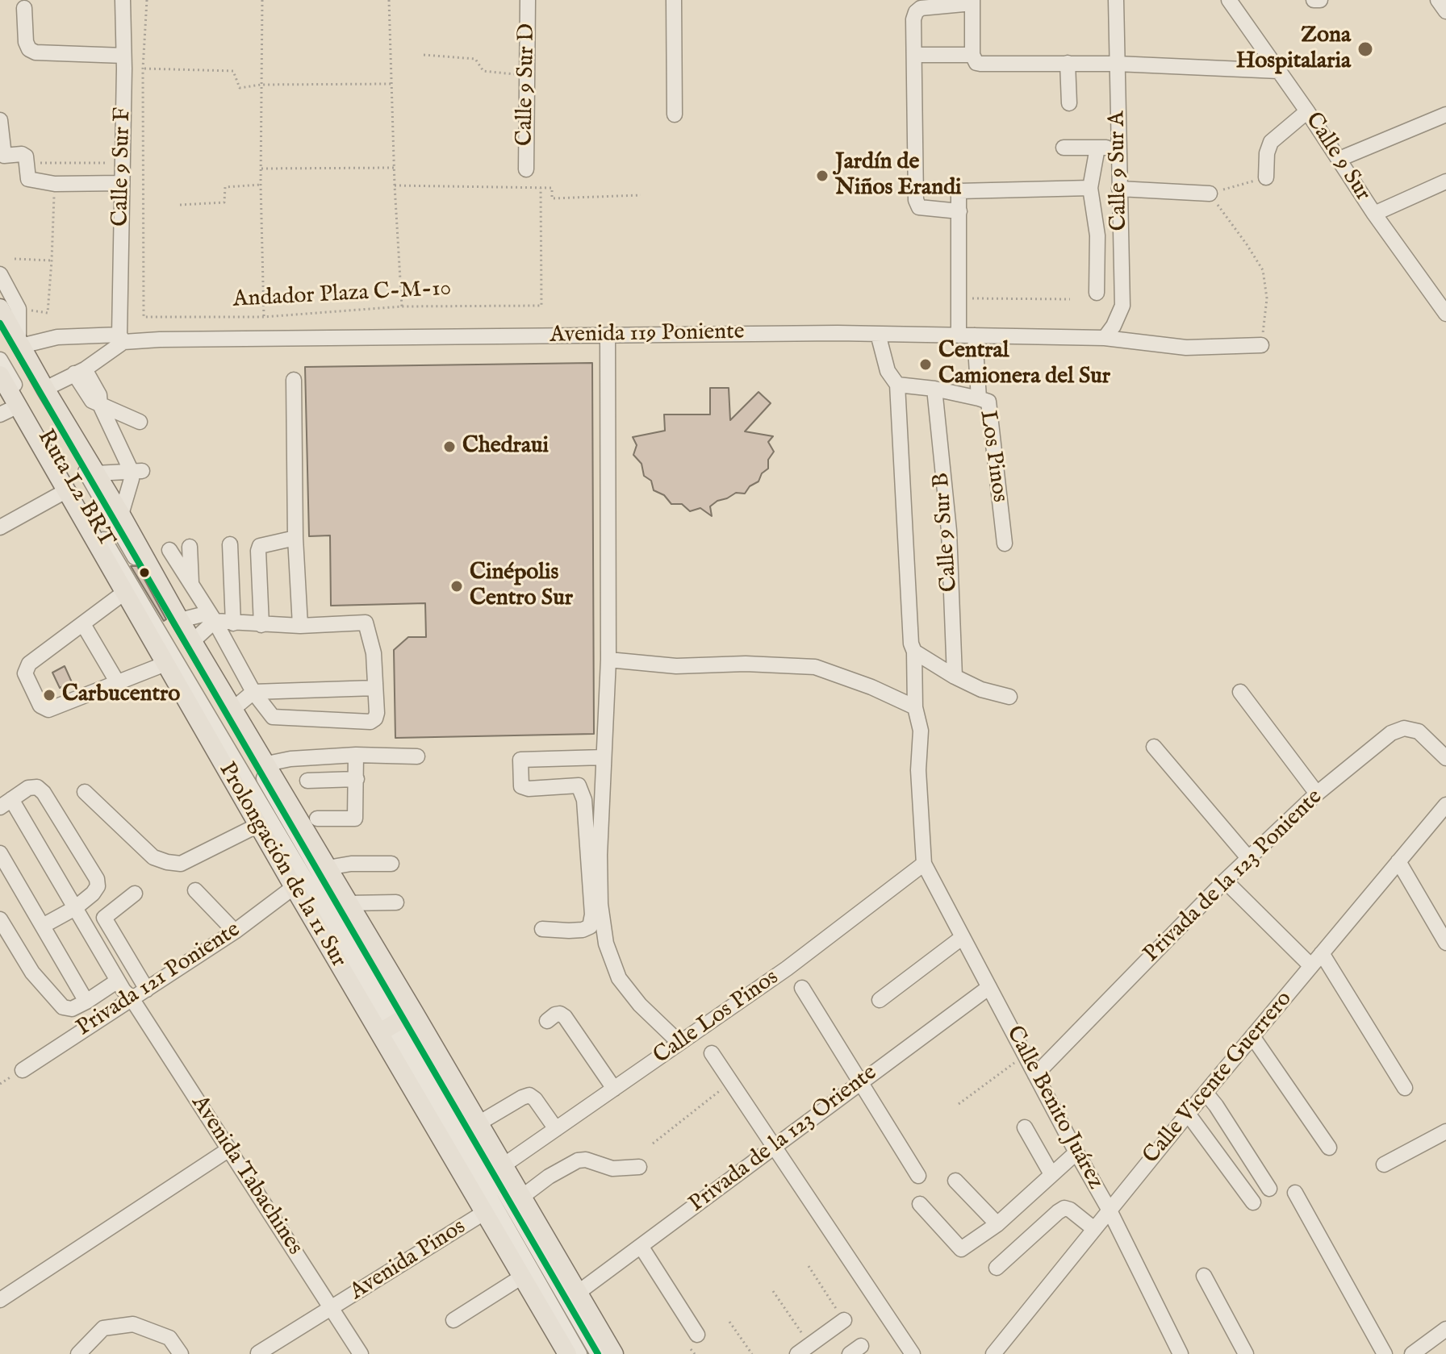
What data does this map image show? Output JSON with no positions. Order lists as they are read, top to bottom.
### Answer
{
  "streets": {
    "main road": ["Prolongación de la 11 Sur"],
    "street": [
      "Calle 9 Sur D",
      "Calle 9 Sur",
      "Calle 9 Sur F",
      "Calle 9 Sur A",
      "Avenida 119 Poniente",
      "Los Pinos",
      "Ruta L2 BRT",
      "Calle 9 Sur B",
      "Privada de la 123 Poniente",
      "Privada 121 Poniente",
      "Calle Los Pinos",
      "Calle Vicente Guerrero",
      "Calle Benito Juárez",
      "Privada de la 123 Oriente",
      "Avenida Tabachines",
      "Avenida Pinos"
    ],
    "path": ["Andador Plaza C-M-10"]
  },
  "crossings": [
    ["Calle 9 Sur F", "Avenida 119 Poniente"],
    ["Calle 9 Sur A", "Avenida 119 Poniente"],
    ["Avenida 119 Poniente", "Los Pinos"],
    ["Avenida 119 Poniente", "Prolongación de la 11 Sur"],
    ["Ruta L2 BRT", "Prolongación de la 11 Sur"],
    ["Prolongación de la 11 Sur", "Privada 121 Poniente"],
    ["Prolongación de la 11 Sur", "Calle Los Pinos"],
    ["Prolongación de la 11 Sur", "Privada de la 123 Oriente"],
    ["Prolongación de la 11 Sur", "Avenida Pinos"],
    ["Privada de la 123 Poniente", "Calle Benito Juárez"],
    ["Privada 121 Poniente", "Avenida Tabachines"],
    ["Calle Los Pinos", "Calle Benito Juárez"],
    ["Calle Vicente Guerrero", "Calle Benito Juárez"],
    ["Calle Benito Juárez", "Privada de la 123 Oriente"],
    ["Avenida Tabachines", "Avenida Pinos"]
  ],
  "places": [
    "Zona Hospitalaria",
    "Jardín de Niños Erandi",
    "Central Camionera del Sur",
    "Chedraui",
    "Cinépolis Centro Sur",
    "Carbucentro"
  ]
}
